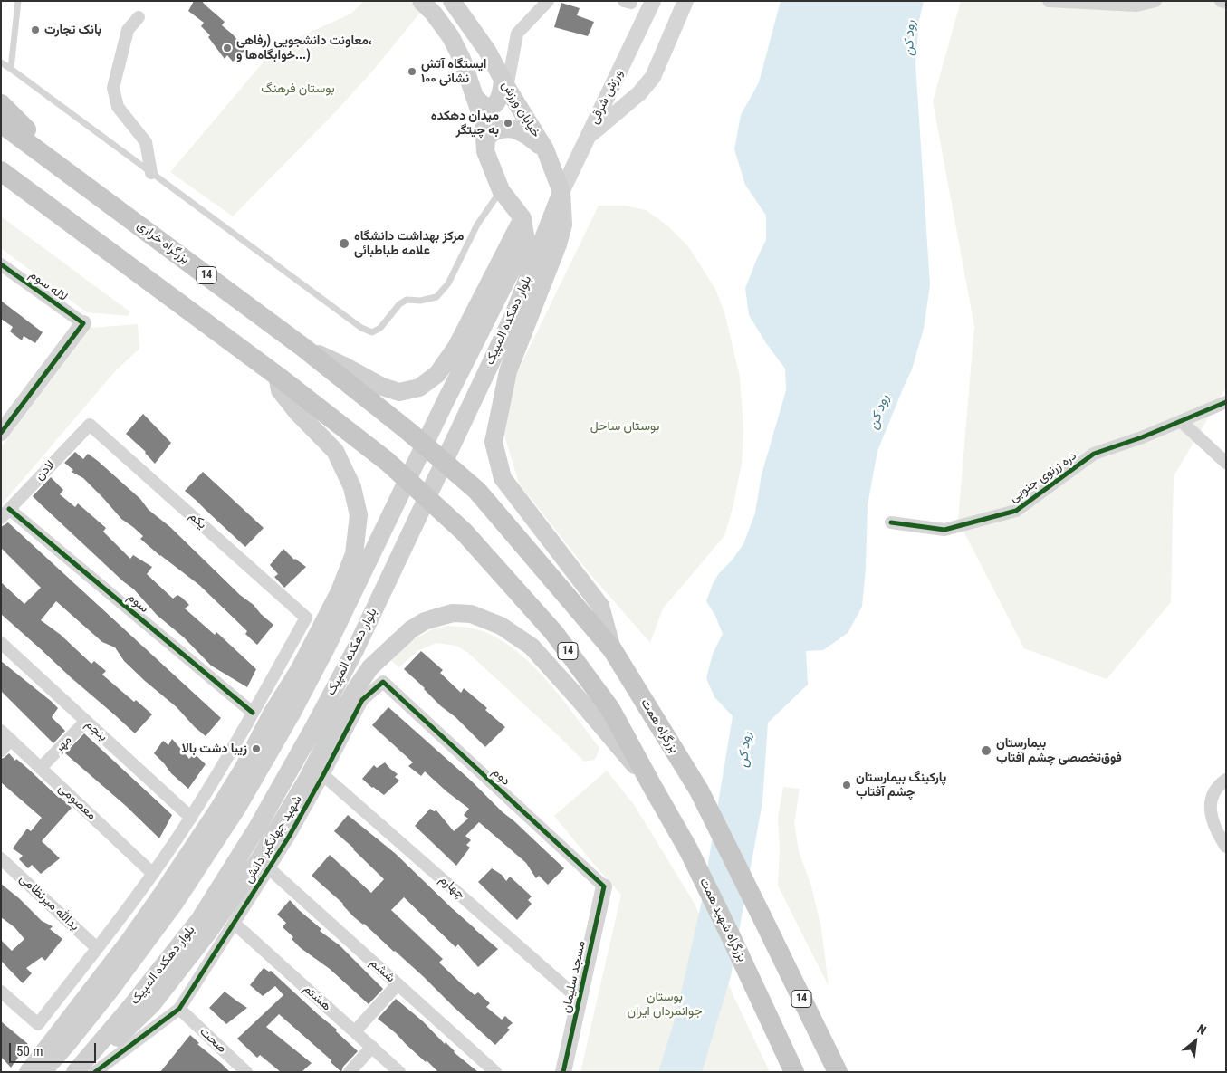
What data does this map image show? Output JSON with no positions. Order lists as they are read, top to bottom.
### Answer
{
  "streets": {
    "highway": [
      "بزرگراه خرازی",
      "14",
      "بزرگراه همت",
      "بزرگراه شهید همت"
    ],
    "main road": ["خیابان ورزش", "بلوار دهکده المپیک"],
    "street": [
      "ورزش شرقی",
      "لاله سوم",
      "لادن",
      "دره زرنوی جنوبی",
      "یکم",
      "سوم",
      "پنجم",
      "مهر",
      "دوم",
      "معصومی",
      "شهید جهانگیر دانش",
      "چهارم",
      "یدالله میرنظامی",
      "ششم",
      "مسجد سلیمان",
      "هشتم",
      "صحت"
    ]
  },
  "crossings": [
    ["ورزش شرقی", "خیابان ورزش"],
    ["ورزش شرقی", "بلوار دهکده المپیک"],
    ["خیابان ورزش", "بلوار دهکده المپیک"],
    ["خیابان ورزش", "بزرگراه همت"],
    ["بزرگراه خرازی", "بزرگراه همت"],
    ["14", "بزرگراه شهید همت"],
    ["لادن", "یکم"],
    ["لادن", "سوم"],
    ["یکم", "سوم"],
    ["پنجم", "مهر"],
    ["مهر", "معصومی"],
    ["دوم", "شهید جهانگیر دانش"],
    ["دوم", "مسجد سلیمان"],
    ["شهید جهانگیر دانش", "چهارم"],
    ["شهید جهانگیر دانش", "ششم"],
    ["شهید جهانگیر دانش", "هشتم"],
    ["شهید جهانگیر دانش", "صحت"],
    ["چهارم", "مسجد سلیمان"]
  ],
  "water": ["رود کن"],
  "parks": ["بوستان فرهنگ", "بوستان ساحل", "بوستان جوانمردان ایران"],
  "places": [
    "بانک تجارت",
    "معاونت دانشجویی (رفاهی، خوابگاه‌ها و...)",
    "ایستگاه آتش نشانی ۱۰۰",
    "میدان دهکده به چیتگر",
    "مرکز بهداشت دانشگاه علامه طباطبائی",
    "زیبا دشت بالا",
    "بیمارستان فوق‌تخصصی چشم آفتاب",
    "پاركينگ بيمارستان چشم آفتاب"
  ],
  "scale_bar": "50 m",
  "north": "top right"
}
